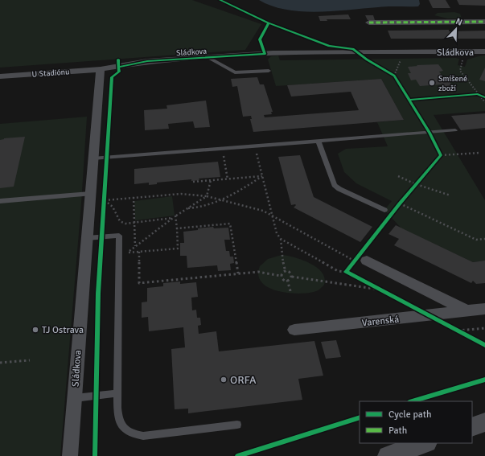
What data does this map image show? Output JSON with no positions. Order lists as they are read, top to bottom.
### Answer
{
  "streets": {
    "street": ["Sládkova", "U Stadiónu", "Varenská"]
  },
  "crossings": [
    ["Sládkova", "U Stadiónu"]
  ],
  "places": ["Smíšené zboží", "TJ Ostrava", "ORFA"],
  "legend": ["Cycle path", "Path"],
  "north": "top right"
}
